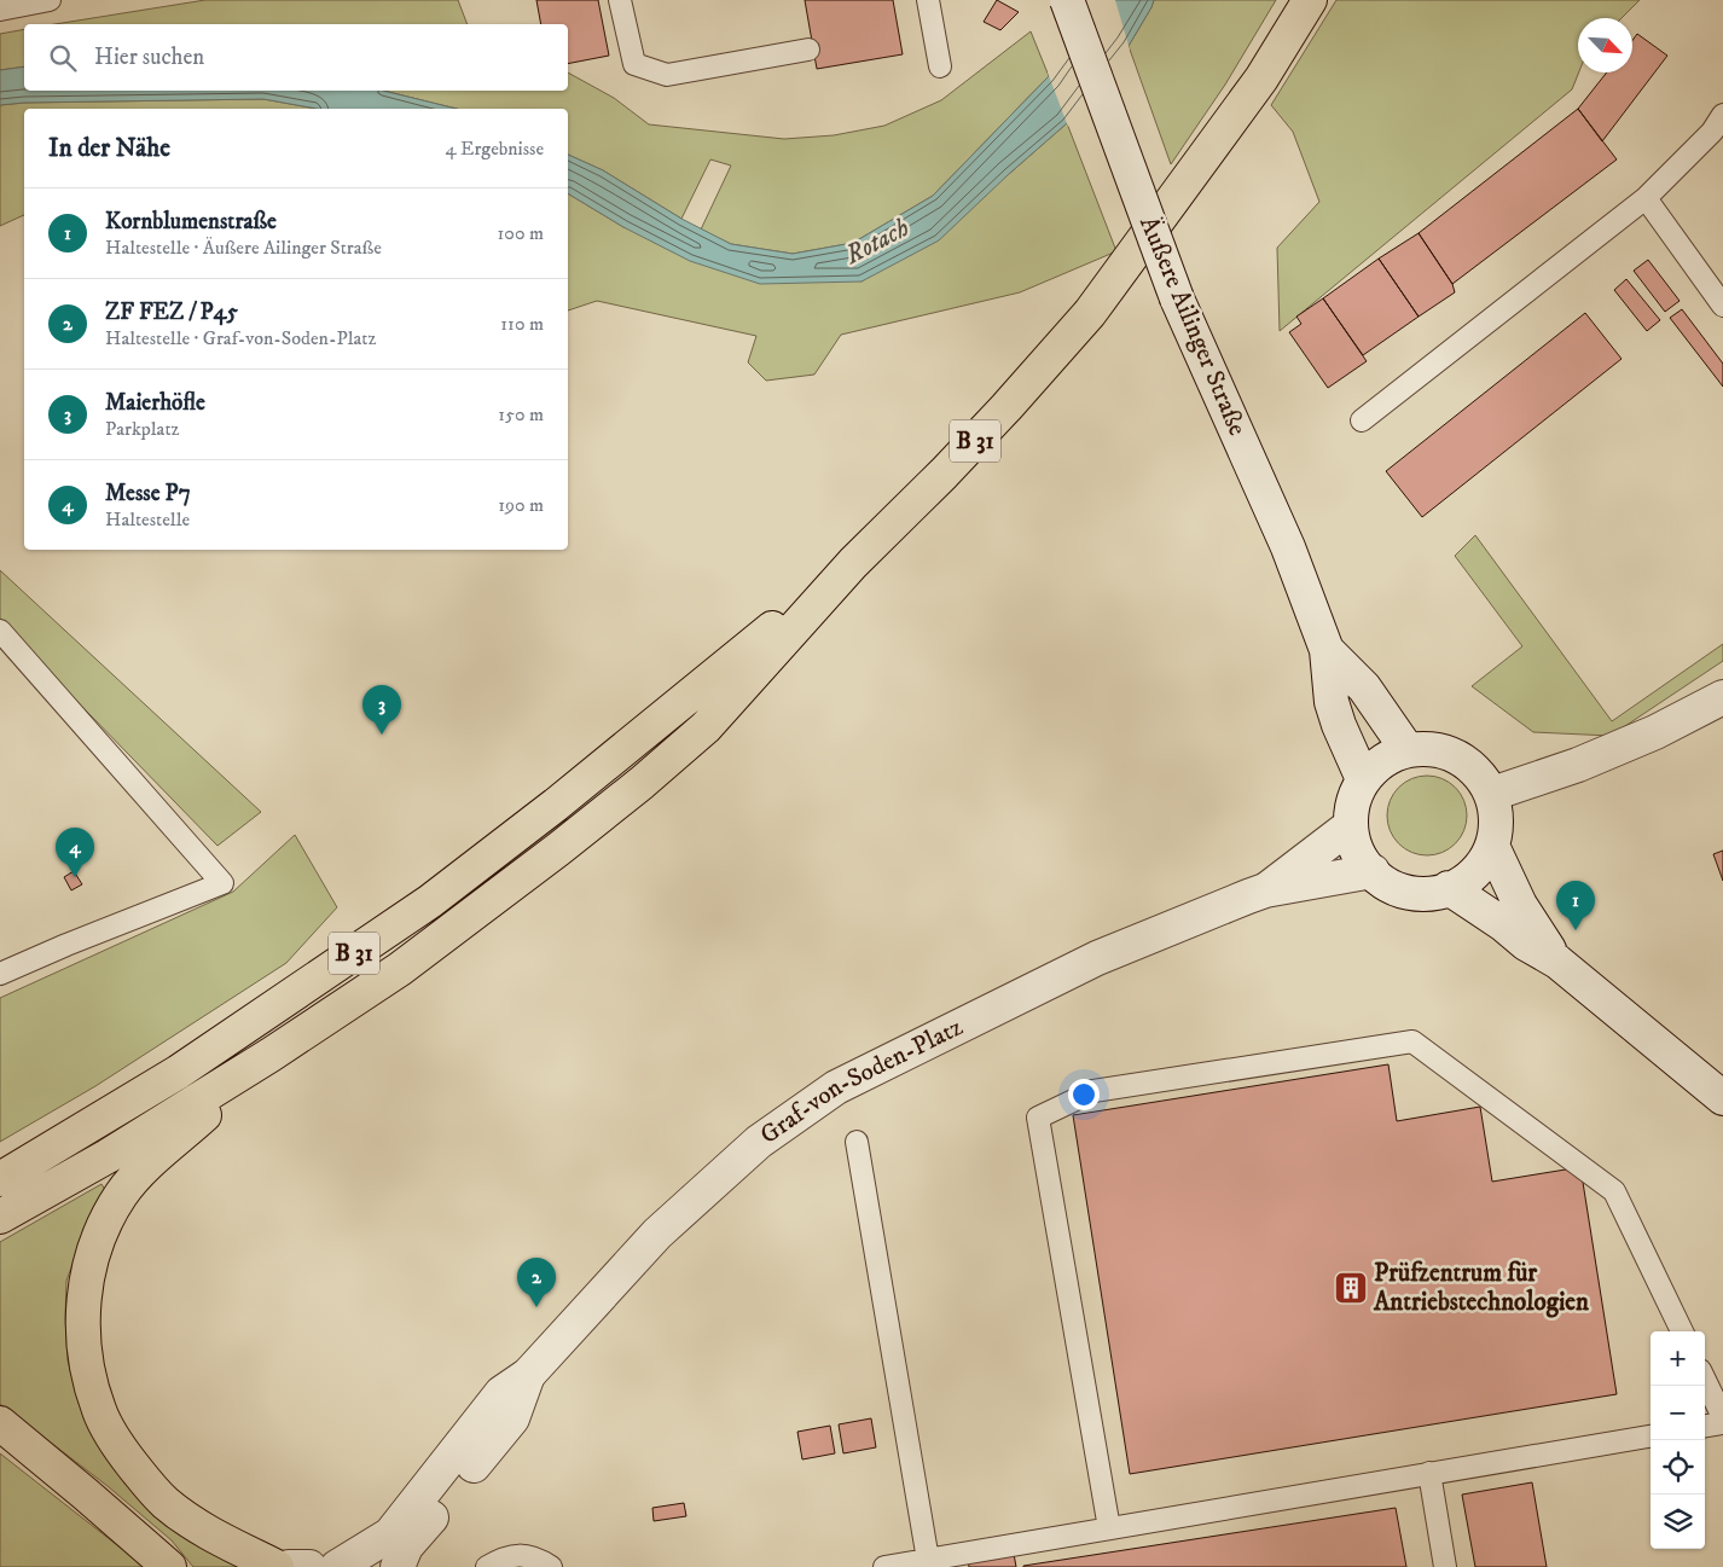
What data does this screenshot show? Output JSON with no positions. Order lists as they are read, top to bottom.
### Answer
{
  "streets": {
    "main road": ["Äußere Ailinger Straße", "B 31", "Graf-von-Soden-Platz"]
  },
  "crossings": [
    ["Äußere Ailinger Straße", "Graf-von-Soden-Platz"]
  ],
  "water": ["Rotach"],
  "places": {
    "building": ["Prüfzentrum für Antriebstechnologien"]
  },
  "north": "bottom right",
  "page": {
    "search": "Hier suchen",
    "heading": ["In der Nähe", "4 Ergebnisse"],
    "list": [
      {
        "mark": "1",
        "name": "Kornblumenstraße",
        "note": "Haltestelle · Äußere Ailinger Straße",
        "value": "100 m"
      },
      {
        "mark": "2",
        "name": "ZF FEZ / P45",
        "note": "Haltestelle · Graf-von-Soden-Platz",
        "value": "110 m"
      },
      {
        "mark": "3",
        "name": "Maierhöfle",
        "note": "Parkplatz",
        "value": "150 m"
      },
      {
        "mark": "4",
        "name": "Messe P7",
        "note": "Haltestelle",
        "value": "190 m"
      }
    ],
    "pins": [
      "3",
      "4",
      "1",
      "2"
    ],
    "map_buttons": ["+", "−"]
  }
}
